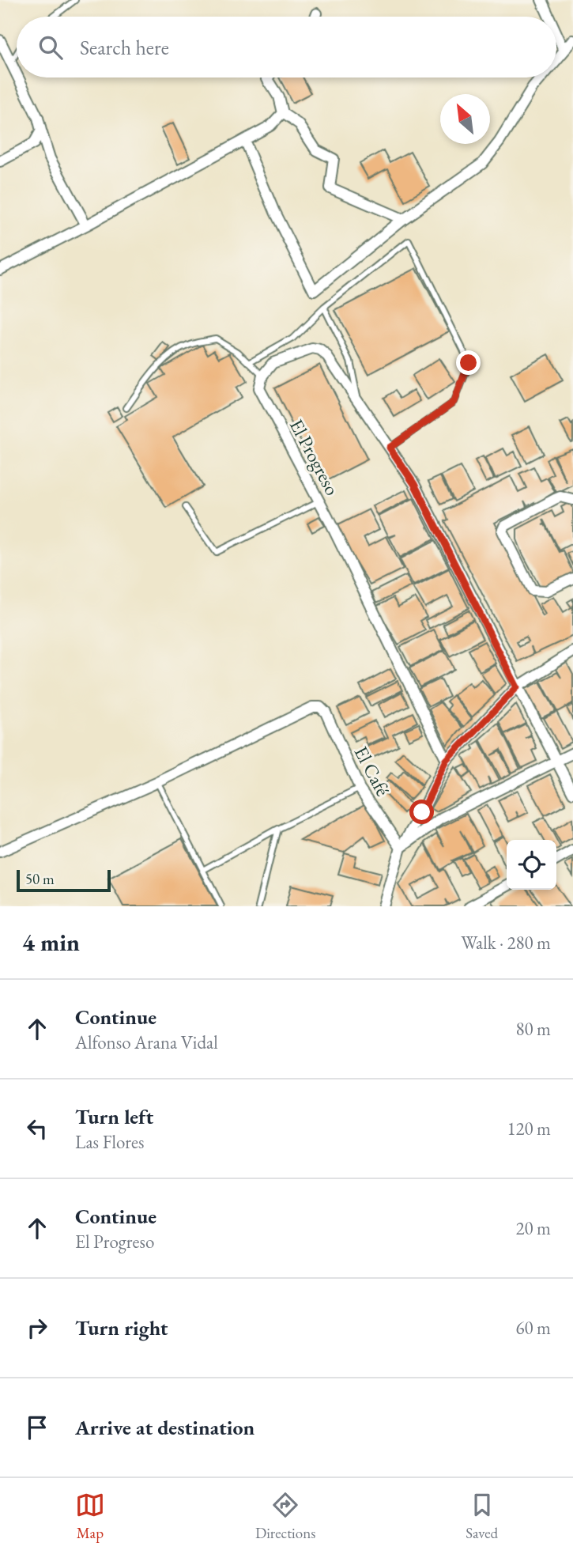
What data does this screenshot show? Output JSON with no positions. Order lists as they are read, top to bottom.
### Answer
{
  "streets": {
    "street": ["El Progreso", "El Café"]
  },
  "scale_bar": "50 m",
  "north": "top left",
  "page": {
    "search": "Search here",
    "scale": "50 m",
    "heading": ["4 min", "Walk · 280 m"],
    "list": [
      ["Continue", "Alfonso Arana Vidal", "80 m"],
      ["Turn left", "Las Flores", "120 m"],
      ["Continue", "El Progreso", "20 m"],
      ["Turn right", "60 m"],
      "Arrive at destination"
    ],
    "nav": ["Map", "Directions", "Saved"]
  }
}
